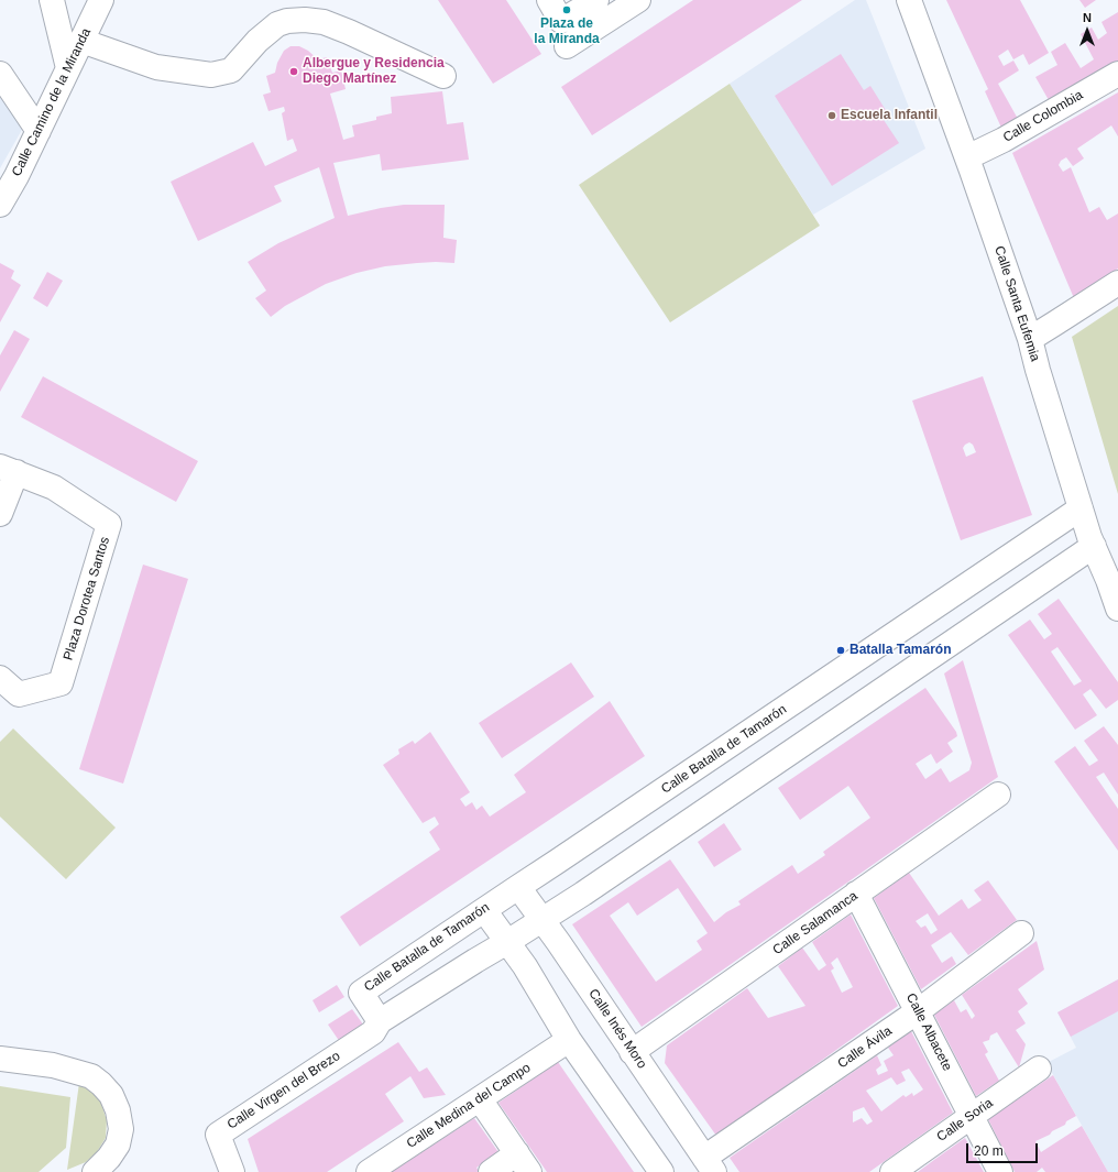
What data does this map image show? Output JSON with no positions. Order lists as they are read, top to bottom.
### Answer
{
  "streets": {
    "street": [
      "Calle Camino de la Miranda",
      "Calle Colombia",
      "Calle Santa Eufemia",
      "Plaza Dorotea Santos",
      "Calle Batalla de Tamarón",
      "Calle Salamanca",
      "Calle Inés Moro",
      "Calle Albacete",
      "Calle Ávila",
      "Calle Virgen del Brezo",
      "Calle Medina del Campo",
      "Calle Soria"
    ]
  },
  "crossings": [
    ["Calle Colombia", "Calle Santa Eufemia"],
    ["Calle Santa Eufemia", "Calle Batalla de Tamarón"],
    ["Calle Batalla de Tamarón", "Calle Inés Moro"],
    ["Calle Batalla de Tamarón", "Calle Virgen del Brezo"],
    ["Calle Salamanca", "Calle Inés Moro"],
    ["Calle Salamanca", "Calle Albacete"],
    ["Calle Inés Moro", "Calle Ávila"],
    ["Calle Albacete", "Calle Ávila"],
    ["Calle Albacete", "Calle Soria"]
  ],
  "places": [
    "Plaza de la Miranda",
    "Albergue y Residencia Diego Martínez",
    "Escuela Infantil",
    "Batalla Tamarón"
  ],
  "scale_bar": "20 m",
  "north": "top"
}
